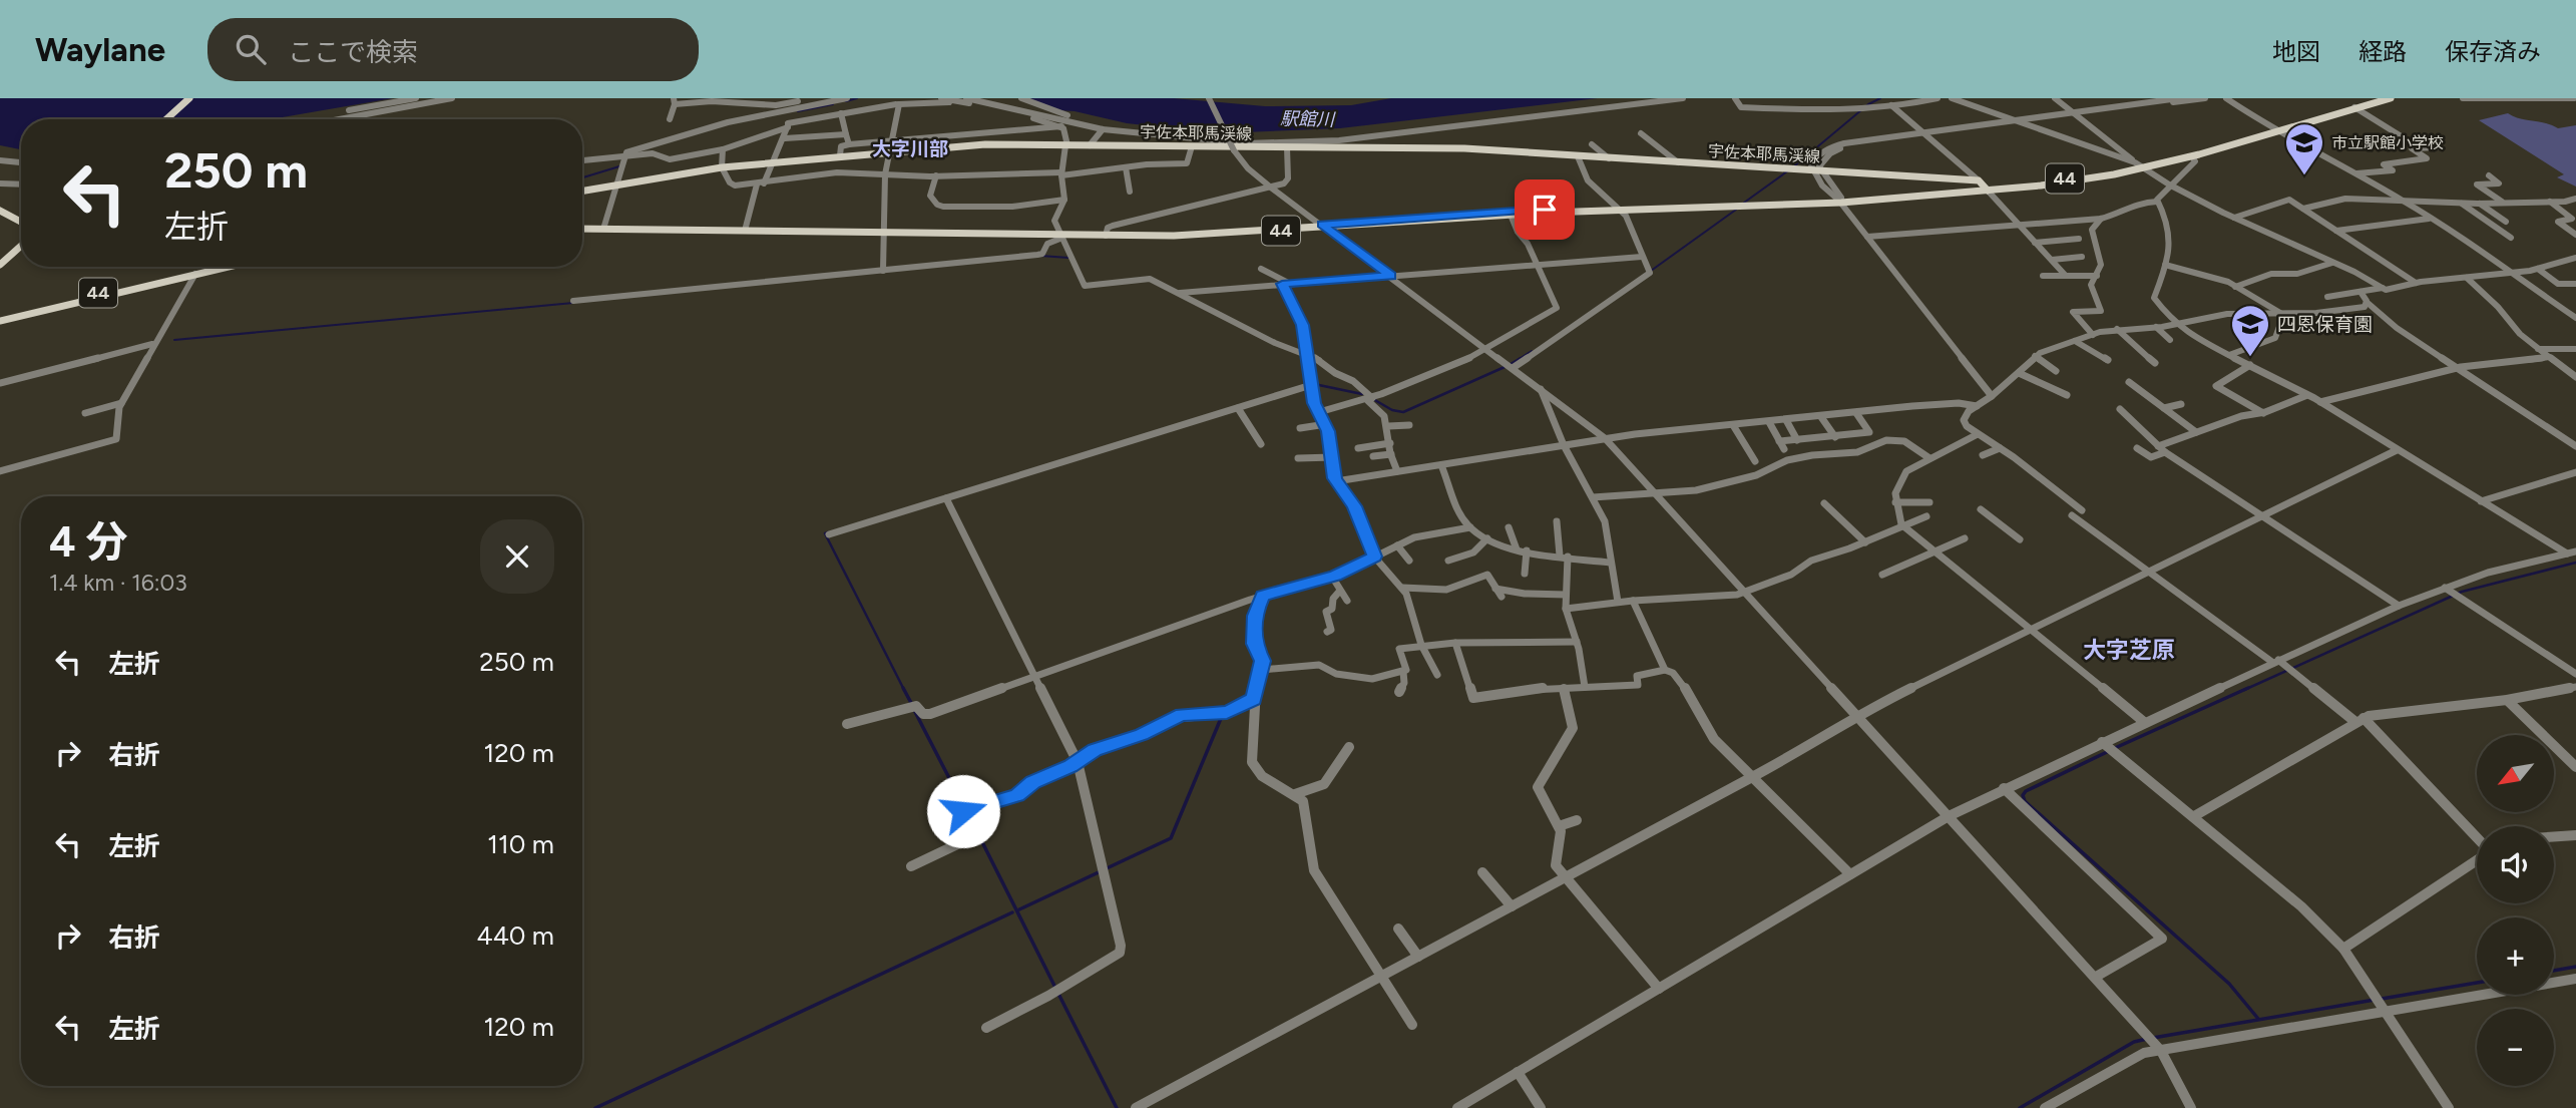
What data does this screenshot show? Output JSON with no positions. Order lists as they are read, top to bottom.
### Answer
{
  "streets": {
    "main road": ["宇佐本耶馬渓線", "44"]
  },
  "districts": ["大字川部", "大字芝原"],
  "water": ["駅館川"],
  "places": {
    "school or university": ["市立駅館小学校", "四恩保育園"]
  },
  "north": "bottom left",
  "page": {
    "header": "Waylane",
    "search": "ここで検索",
    "nav": ["地図", "経路", "保存済み"],
    "turn": ["250 m", "左折"],
    "heading": ["4 分", "1.4 km · 16:03"],
    "list": [
      {
        "name": "左折",
        "value": "250 m"
      },
      {
        "name": "右折",
        "value": "120 m"
      },
      {
        "name": "左折",
        "value": "110 m"
      },
      {
        "name": "右折",
        "value": "440 m"
      },
      {
        "name": "左折",
        "value": "120 m"
      }
    ],
    "map_buttons": ["+", "−"]
  }
}
